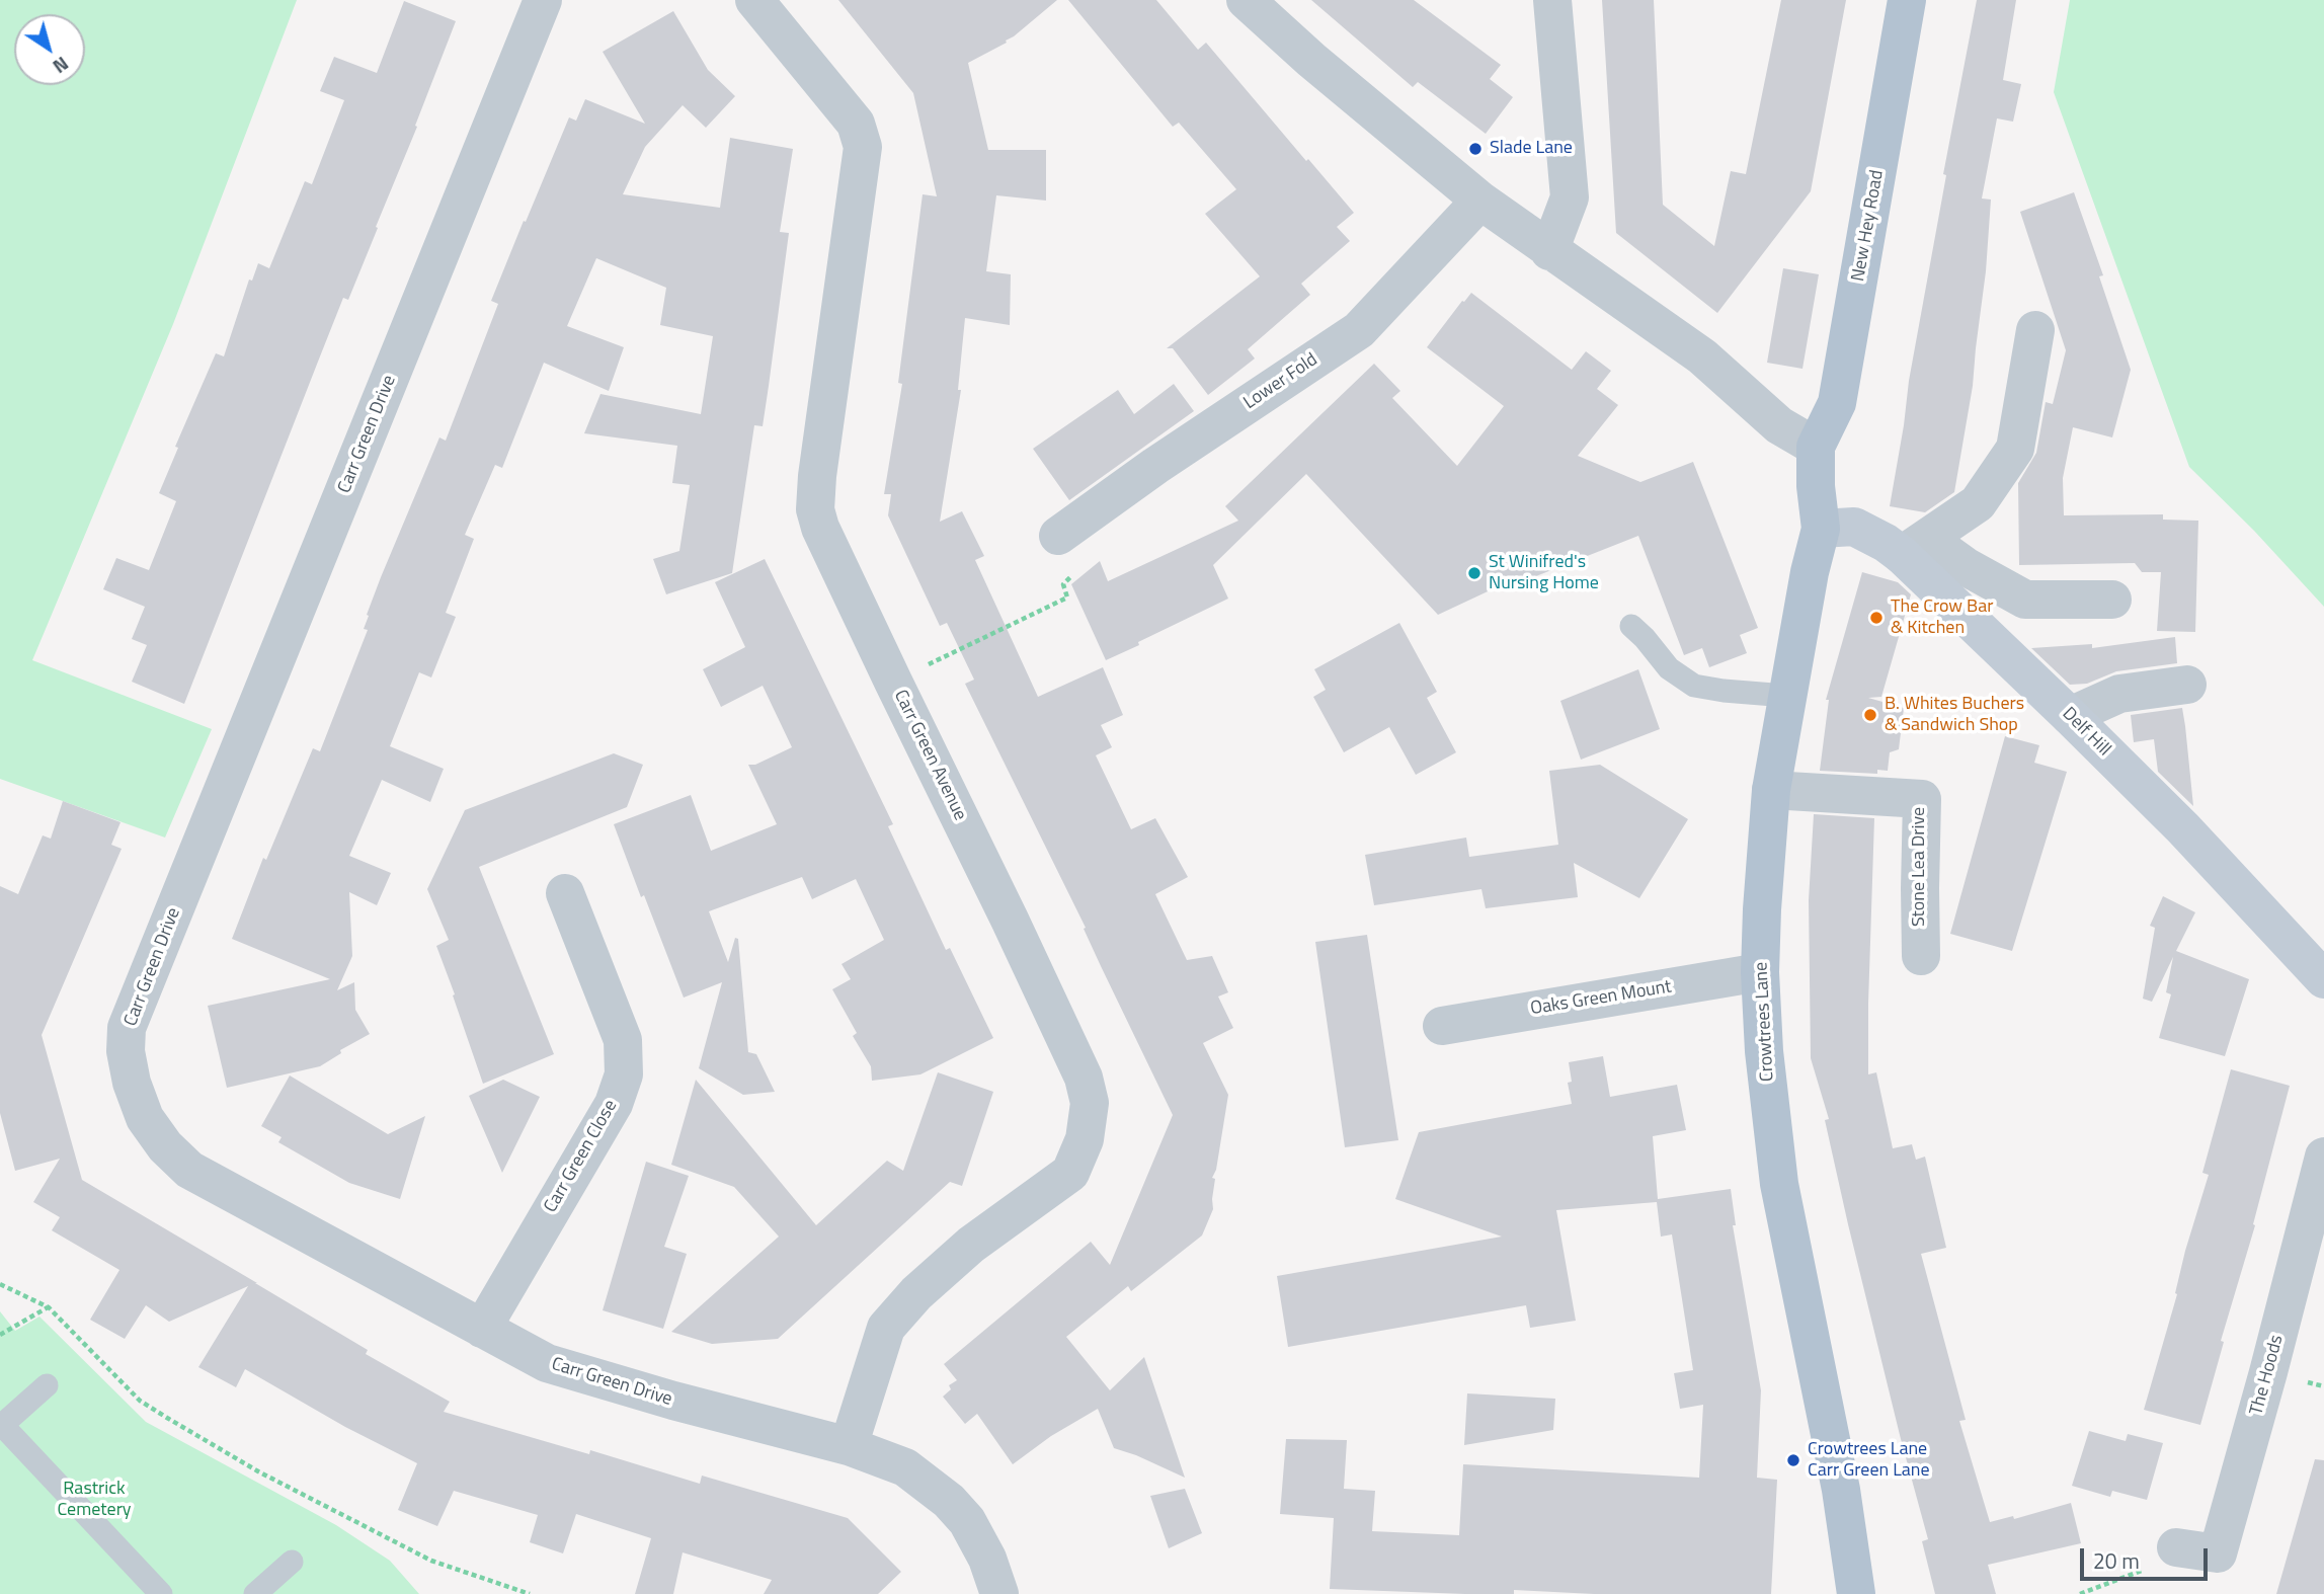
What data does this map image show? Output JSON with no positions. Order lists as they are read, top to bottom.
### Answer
{
  "streets": {
    "main road": ["New Hey Road", "Crowtrees Lane"],
    "street": [
      "Lower Fold",
      "Carr Green Drive",
      "Delf Hill",
      "Carr Green Avenue",
      "Stone Lea Drive",
      "Oaks Green Mount",
      "Carr Green Close",
      "The Hoods"
    ]
  },
  "crossings": [
    ["New Hey Road", "Crowtrees Lane"],
    ["Carr Green Drive", "Carr Green Avenue"],
    ["Carr Green Drive", "Carr Green Close"],
    ["Delf Hill", "Crowtrees Lane"],
    ["Stone Lea Drive", "Crowtrees Lane"],
    ["Oaks Green Mount", "Crowtrees Lane"]
  ],
  "parks": ["Rastrick Cemetery"],
  "places": [
    "Slade Lane",
    "St Winifred's Nursing Home",
    "The Crow Bar & Kitchen",
    "B. Whites Buchers & Sandwich Shop",
    "Crowtrees Lane Carr Green Lane"
  ],
  "scale_bar": "20 m",
  "north": "bottom right"
}
